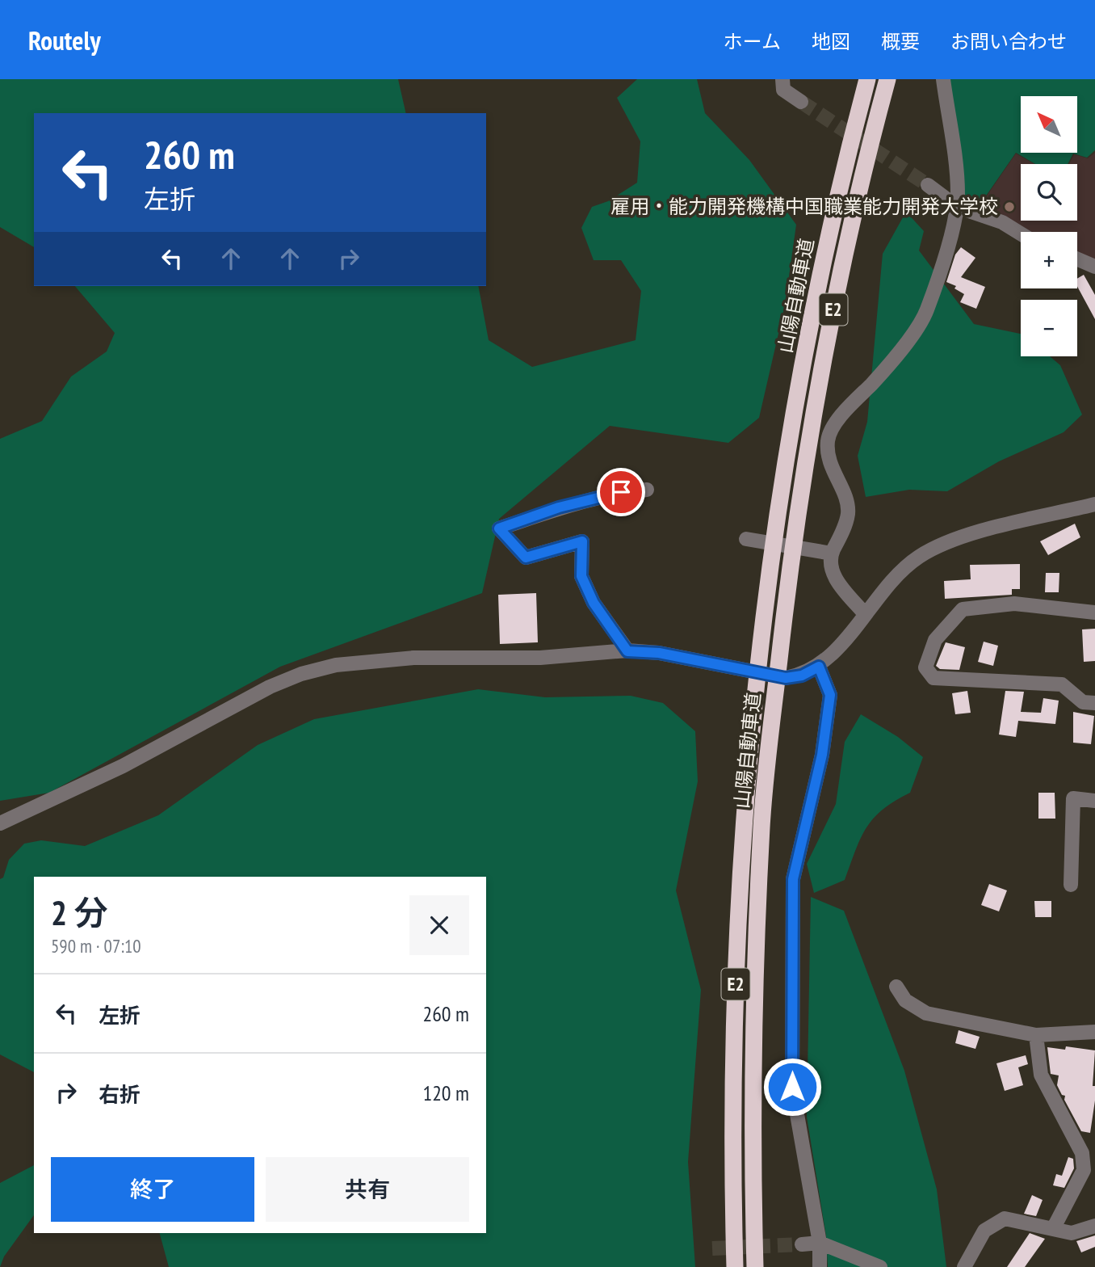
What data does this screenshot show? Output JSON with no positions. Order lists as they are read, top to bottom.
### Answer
{
  "streets": {
    "highway": ["山陽自動車道", "E2"]
  },
  "places": ["雇用・能力開発機構中国職業能力開発大学校"],
  "north": "top left",
  "page": {
    "header": "Routely",
    "nav": [
      "ホーム",
      "地図",
      "概要",
      "お問い合わせ"
    ],
    "map_buttons": ["+", "−"],
    "turn": ["260 m", "左折"],
    "heading": ["2 分", "590 m · 07:10"],
    "list": [
      {
        "name": "左折",
        "value": "260 m"
      },
      {
        "name": "右折",
        "value": "120 m"
      }
    ],
    "buttons": ["終了", "共有"]
  }
}
